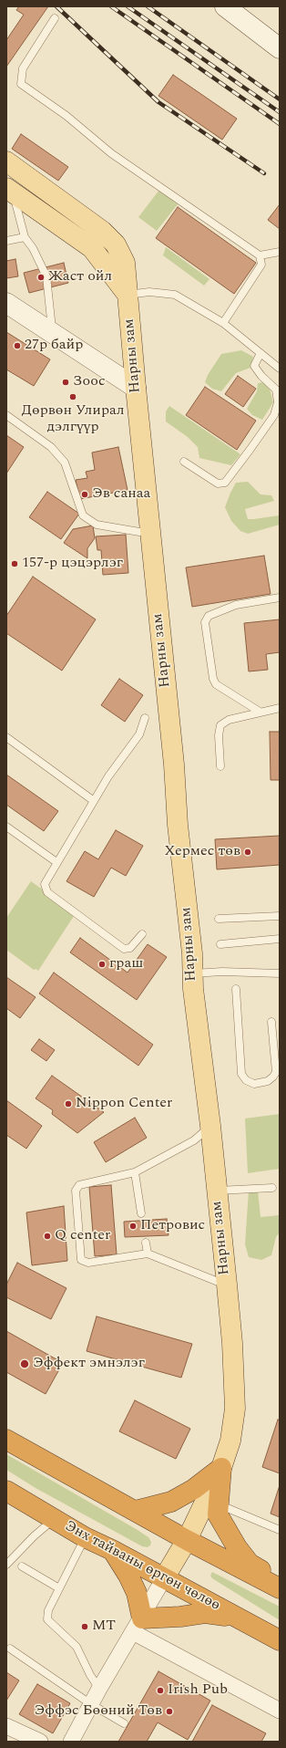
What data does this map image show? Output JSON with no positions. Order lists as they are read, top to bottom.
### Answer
{
  "streets": {
    "highway": ["Энх тайваны өргөн чөлөө"],
    "main road": ["Нарны зам"]
  },
  "crossings": [
    ["Нарны зам", "Энх тайваны өргөн чөлөө"]
  ],
  "places": [
    "Жаст ойл",
    "27р байр",
    "Зоос",
    "Дөрвөн Улирал дэлгүүр",
    "Эв санаа",
    "157-р цэцэрлэг",
    "Хермес төв",
    "граш",
    "Nippon Center",
    "Петровис",
    "Q center",
    "Эффект эмнэлэг",
    "МТ",
    "Irish Pub",
    "Эффэс Бөөний Төв"
  ]
}
